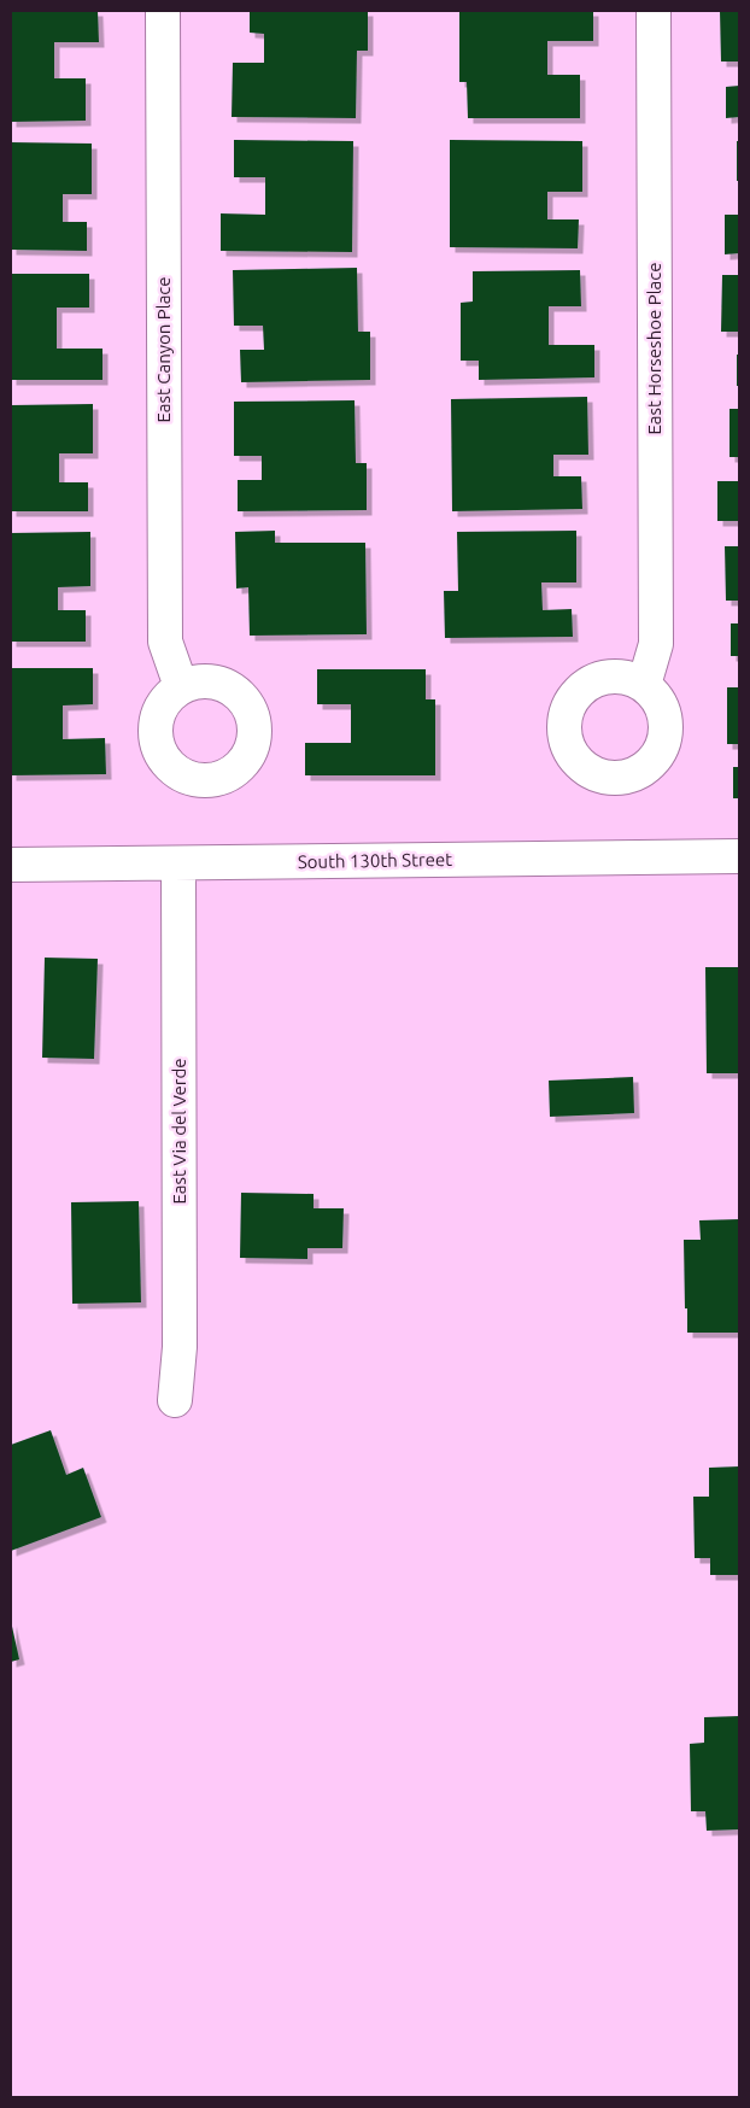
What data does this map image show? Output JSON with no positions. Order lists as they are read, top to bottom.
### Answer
{
  "streets": {
    "street": [
      "East Horseshoe Place",
      "East Canyon Place",
      "South 130th Street",
      "East Via del Verde"
    ]
  },
  "crossings": [
    ["South 130th Street", "East Via del Verde"]
  ]
}
